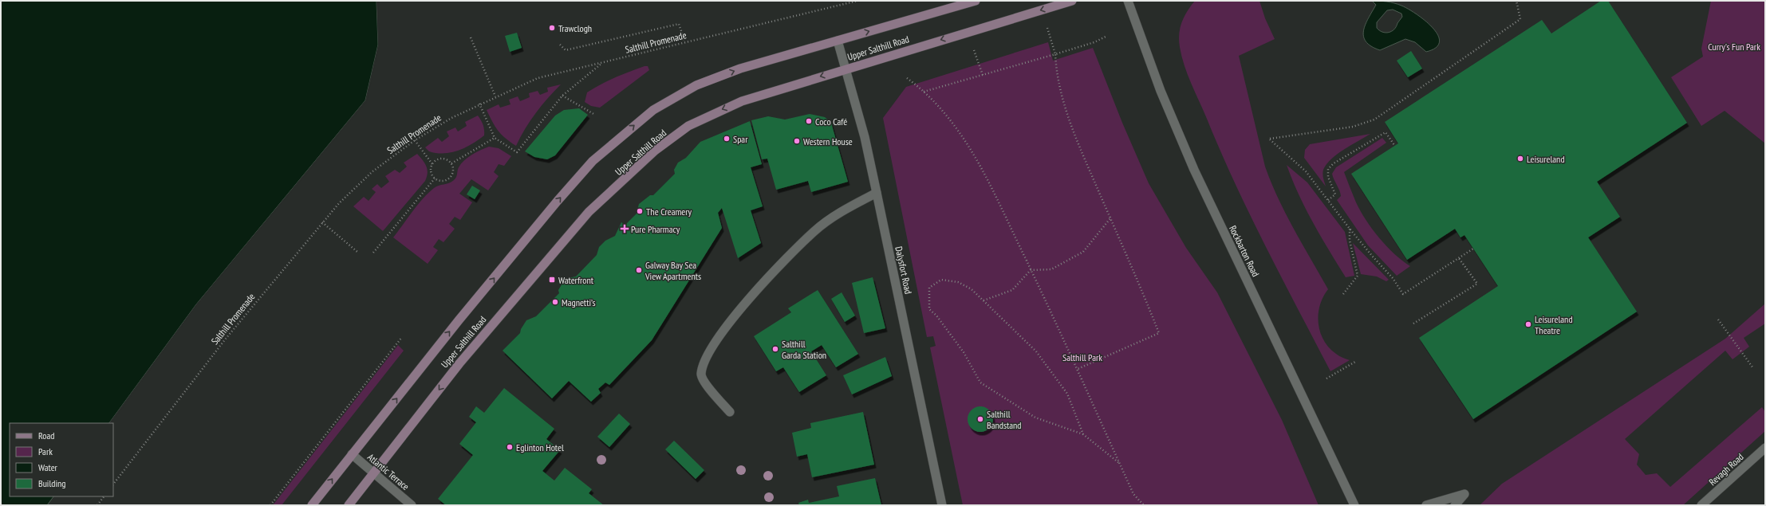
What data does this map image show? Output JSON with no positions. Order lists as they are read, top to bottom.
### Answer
{
  "streets": {
    "main road": ["Upper Salthill Road"],
    "street": [
      "Rockbarton Road",
      "Dalysfort Road",
      "Revagh Road",
      "Atlantic Terrace"
    ],
    "path": ["Salthill Promenade"]
  },
  "crossings": [
    ["Upper Salthill Road", "Dalysfort Road"],
    ["Upper Salthill Road", "Atlantic Terrace"]
  ],
  "parks": ["Curry's Fun Park", "Salthill Park"],
  "places": {
    "other": [
      "Trawclogh",
      "Coco Café",
      "Spar",
      "Western House",
      "Leisureland",
      "The Creamery",
      "Galway Bay Sea View Apartments",
      "Magnetti’s",
      "Leisureland Theatre",
      "Salthill Garda Station",
      "Salthill Bandstand",
      "Eglinton Hotel"
    ],
    "health": ["Pure Pharmacy"],
    "transit": ["Waterfront"]
  },
  "legend": [
    "Road",
    "Park",
    "Water",
    "Building"
  ]
}
